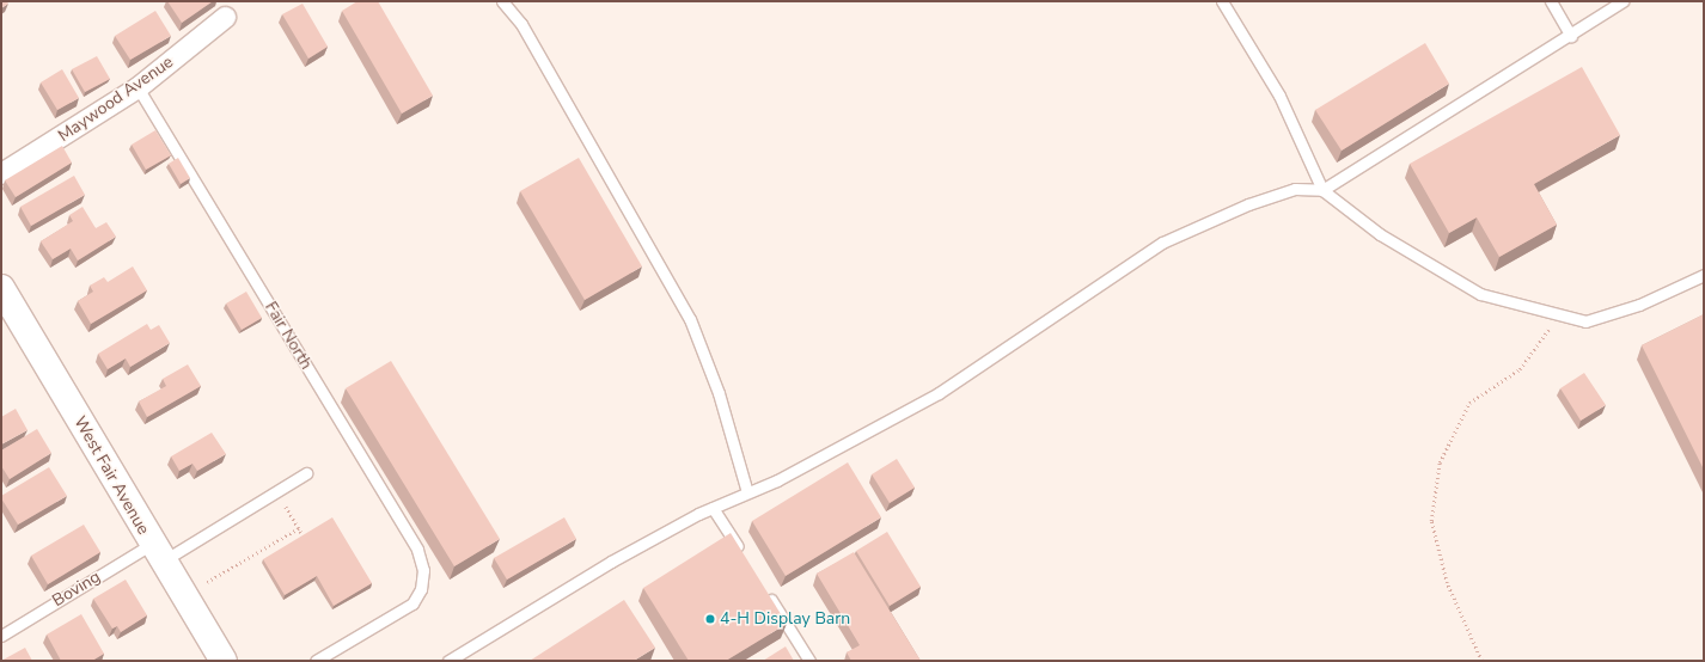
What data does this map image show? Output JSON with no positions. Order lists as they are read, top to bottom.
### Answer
{
  "streets": {
    "main road": ["West Fair Avenue"],
    "street": ["Maywood Avenue"],
    "lane": ["Fair North", "Boving"]
  },
  "crossings": [
    ["Maywood Avenue", "Fair North"],
    ["West Fair Avenue", "Boving"]
  ],
  "places": ["4-H Display Barn"]
}
